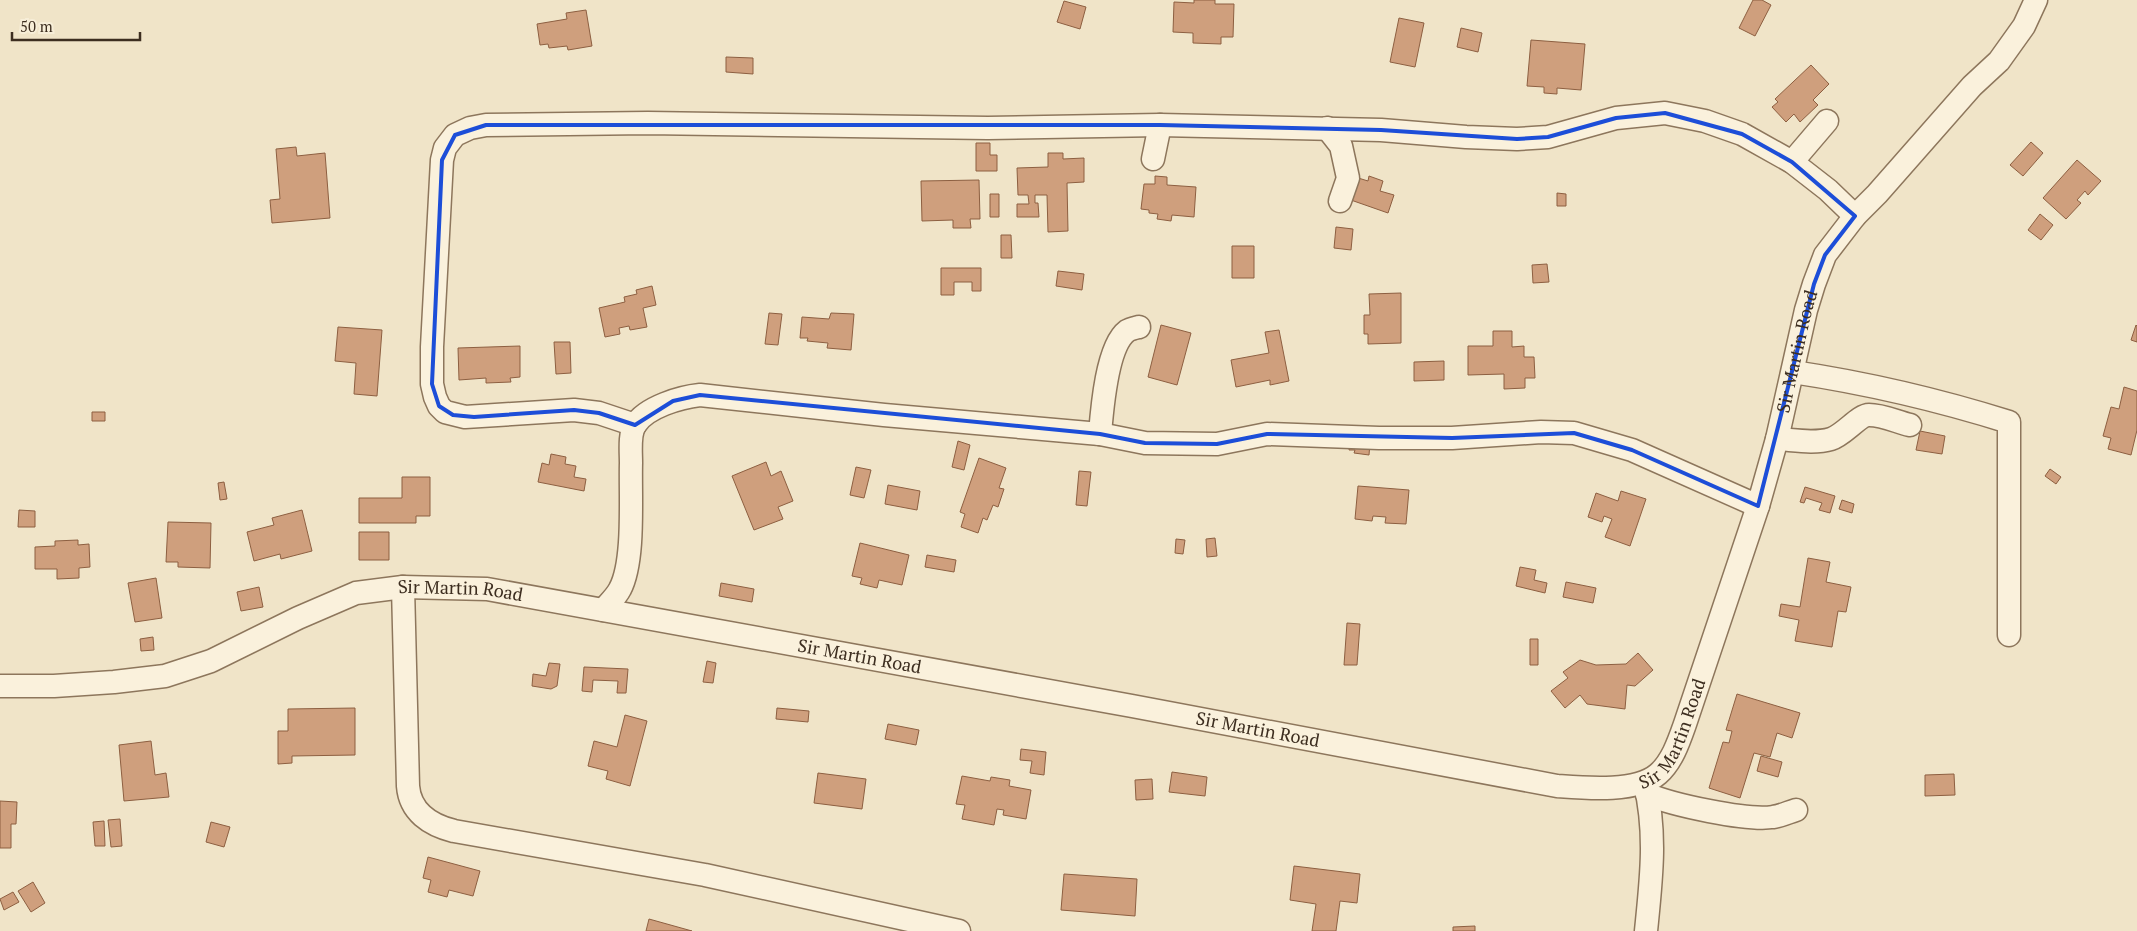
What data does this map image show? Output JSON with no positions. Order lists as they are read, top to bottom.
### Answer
{
  "streets": {
    "street": ["Sir Martin Road"]
  },
  "scale_bar": "50 m"
}
